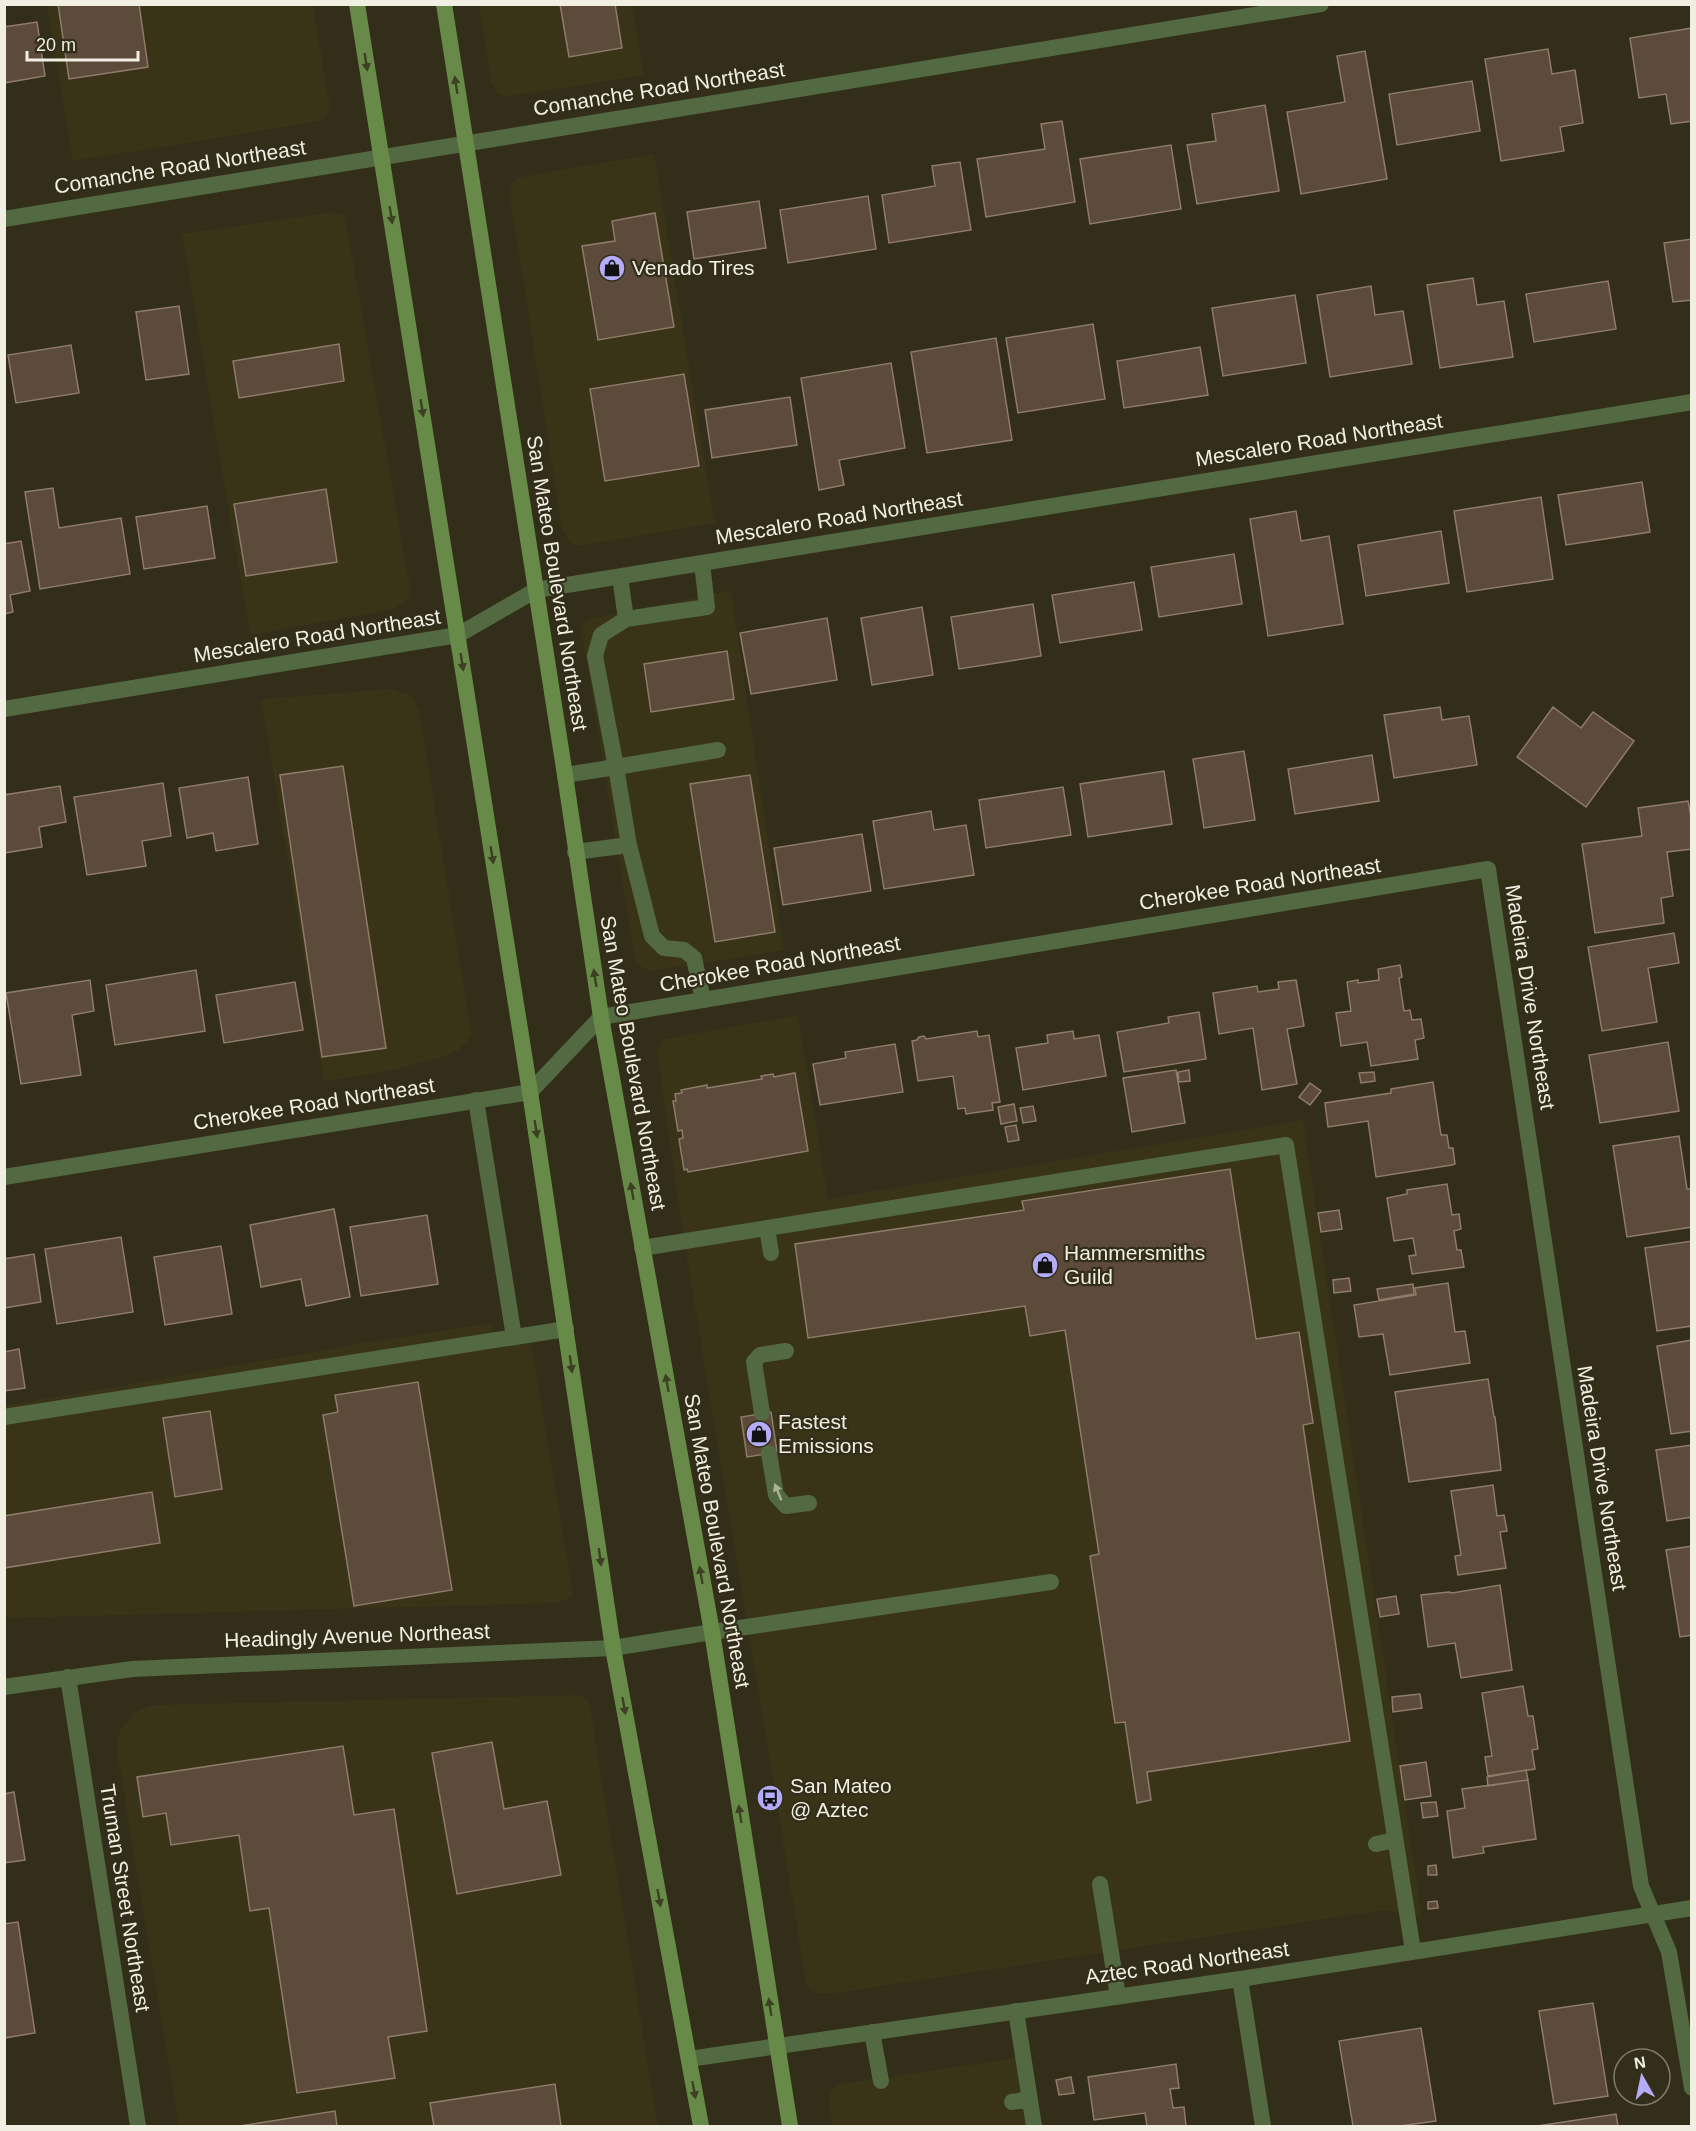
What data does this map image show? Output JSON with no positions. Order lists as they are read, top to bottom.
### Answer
{
  "streets": {
    "main road": ["San Mateo Boulevard Northeast"],
    "street": [
      "Comanche Road Northeast",
      "Mescalero Road Northeast",
      "Cherokee Road Northeast",
      "Madeira Drive Northeast",
      "Headingly Avenue Northeast",
      "Truman Street Northeast",
      "Aztec Road Northeast"
    ]
  },
  "crossings": [
    ["Comanche Road Northeast", "San Mateo Boulevard Northeast"],
    ["Mescalero Road Northeast", "San Mateo Boulevard Northeast"],
    ["San Mateo Boulevard Northeast", "Cherokee Road Northeast"],
    ["San Mateo Boulevard Northeast", "Headingly Avenue Northeast"],
    ["San Mateo Boulevard Northeast", "Aztec Road Northeast"],
    ["Cherokee Road Northeast", "Madeira Drive Northeast"],
    ["Madeira Drive Northeast", "Aztec Road Northeast"],
    ["Headingly Avenue Northeast", "Truman Street Northeast"]
  ],
  "places": {
    "shop": ["Venado Tires", "Hammersmiths Guild", "Fastest Emissions"],
    "bus stop": ["San Mateo @ Aztec"]
  },
  "scale_bar": "20 m",
  "north": "top"
}
